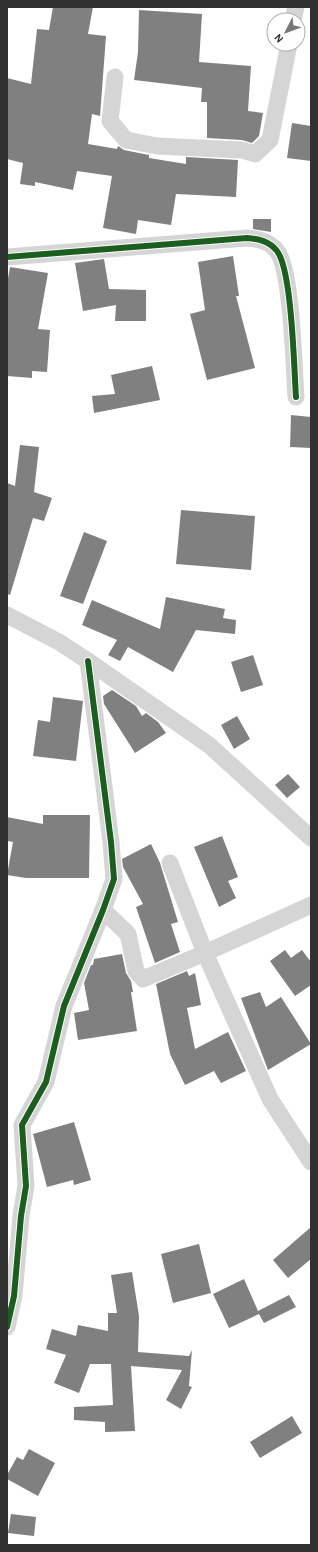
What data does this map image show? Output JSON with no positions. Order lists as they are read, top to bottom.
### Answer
{
  "north": "bottom left"
}
